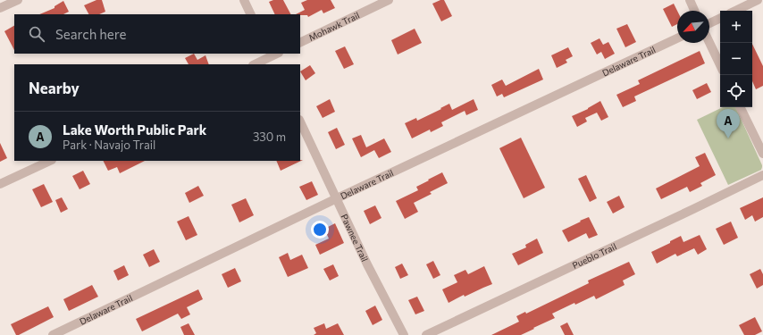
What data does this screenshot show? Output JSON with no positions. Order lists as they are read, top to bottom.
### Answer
{
  "streets": {
    "street": [
      "Mohawk Trail",
      "Delaware Trail",
      "Pawnee Trail",
      "Pueblo Trail"
    ]
  },
  "crossings": [
    ["Delaware Trail", "Pawnee Trail"]
  ],
  "north": "bottom left",
  "page": {
    "map_buttons": ["+", "−"],
    "search": "Search here",
    "heading": "Nearby",
    "pins": "A",
    "list": [
      {
        "mark": "A",
        "name": "Lake Worth Public Park",
        "note": "Park · Navajo Trail",
        "value": "330 m"
      }
    ]
  }
}
